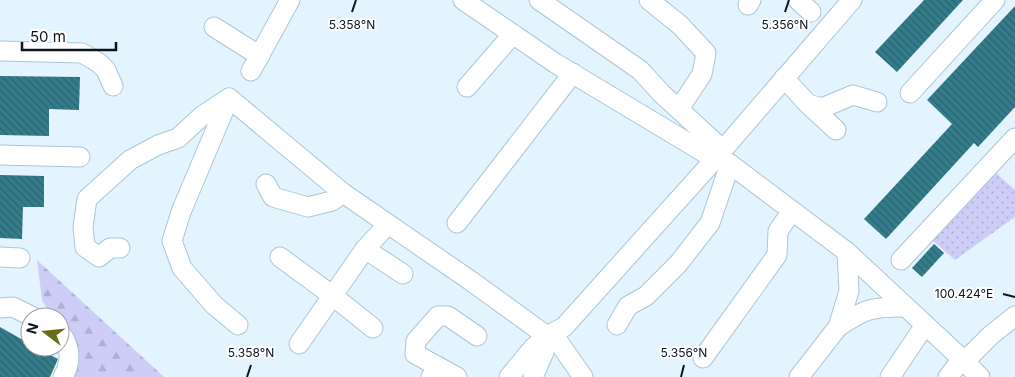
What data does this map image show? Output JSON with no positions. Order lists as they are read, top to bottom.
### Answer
{
  "scale_bar": "50 m",
  "north": "left",
  "coordinates": ["5.358°N", "5.356°N", "100.424°E"]
}
